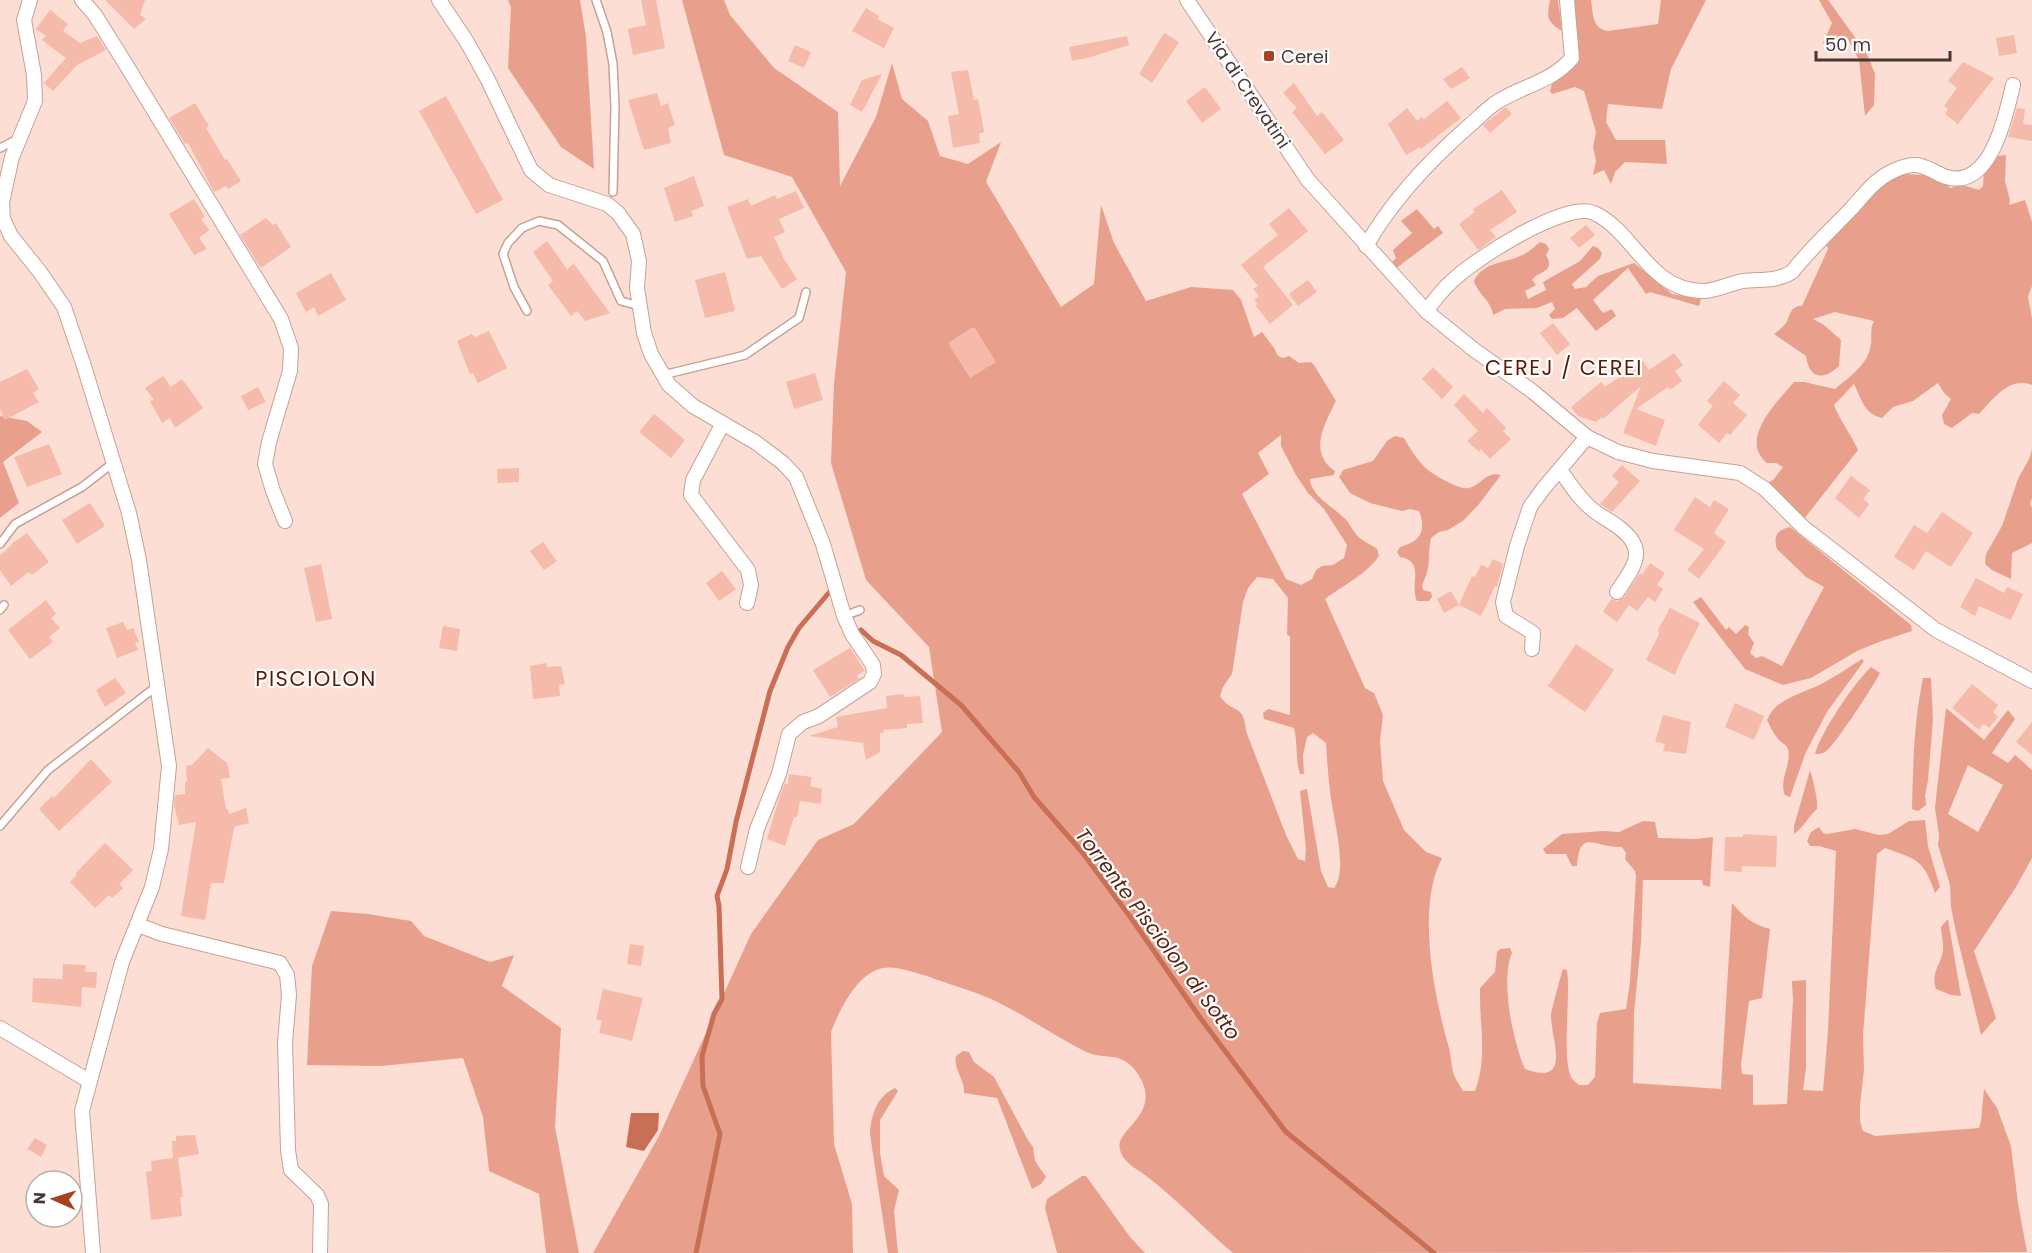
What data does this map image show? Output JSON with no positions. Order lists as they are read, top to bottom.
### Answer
{
  "streets": {
    "street": ["Via di Crevatini"]
  },
  "districts": ["CEREJ / CEREI", "PISCIOLON"],
  "water": ["Torrente Pisciolon di Sotto"],
  "places": {
    "transit": ["Cerei"]
  },
  "scale_bar": "50 m",
  "north": "left"
}
